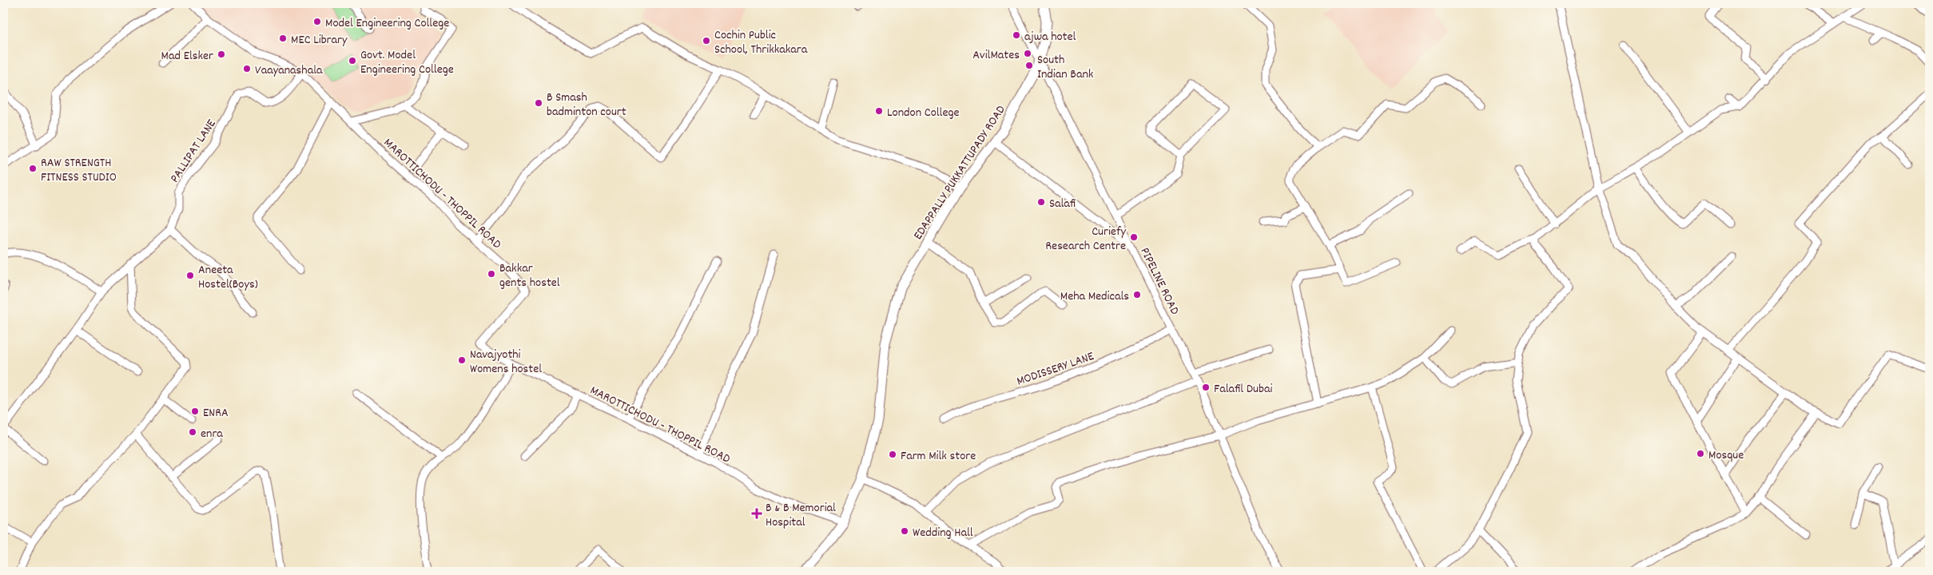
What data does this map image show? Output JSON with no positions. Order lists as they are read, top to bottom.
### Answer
{
  "streets": {
    "main road": ["EDAPPALLY PUKKATTUPADY ROAD"],
    "street": [
      "PALLIPAT LANE",
      "MAROTTICHODU - THOPPIL ROAD",
      "PIPELINE ROAD",
      "MODISSERY LANE"
    ]
  },
  "crossings": [
    ["PALLIPAT LANE", "MAROTTICHODU - THOPPIL ROAD"],
    ["EDAPPALLY PUKKATTUPADY ROAD", "MAROTTICHODU - THOPPIL ROAD"],
    ["EDAPPALLY PUKKATTUPADY ROAD", "PIPELINE ROAD"],
    ["PIPELINE ROAD", "MODISSERY LANE"]
  ],
  "places": {
    "other": [
      "Model Engineering College",
      "ajwa hotel",
      "MEC Library",
      "Cochin Public School, Thrikkakara",
      "AvilMates",
      "Mad Elsker",
      "Govt. Model Engineering College",
      "South Indian Bank",
      "Vaayanashala",
      "B Smash badminton court",
      "London College",
      "RAW STRENGTH FITNESS STUDIO",
      "Salafi",
      "Curiefy Research Centre",
      "Bakkar gents hostel",
      "Aneeta Hostel(Boys)",
      "Meha Medicals",
      "Navajyothi Womens hostel",
      "Falafil Dubai",
      "ENRA",
      "enra",
      "Mosque",
      "Farm Milk store",
      "Wedding Hall"
    ],
    "health": ["B & B Memorial Hospital"]
  }
}
